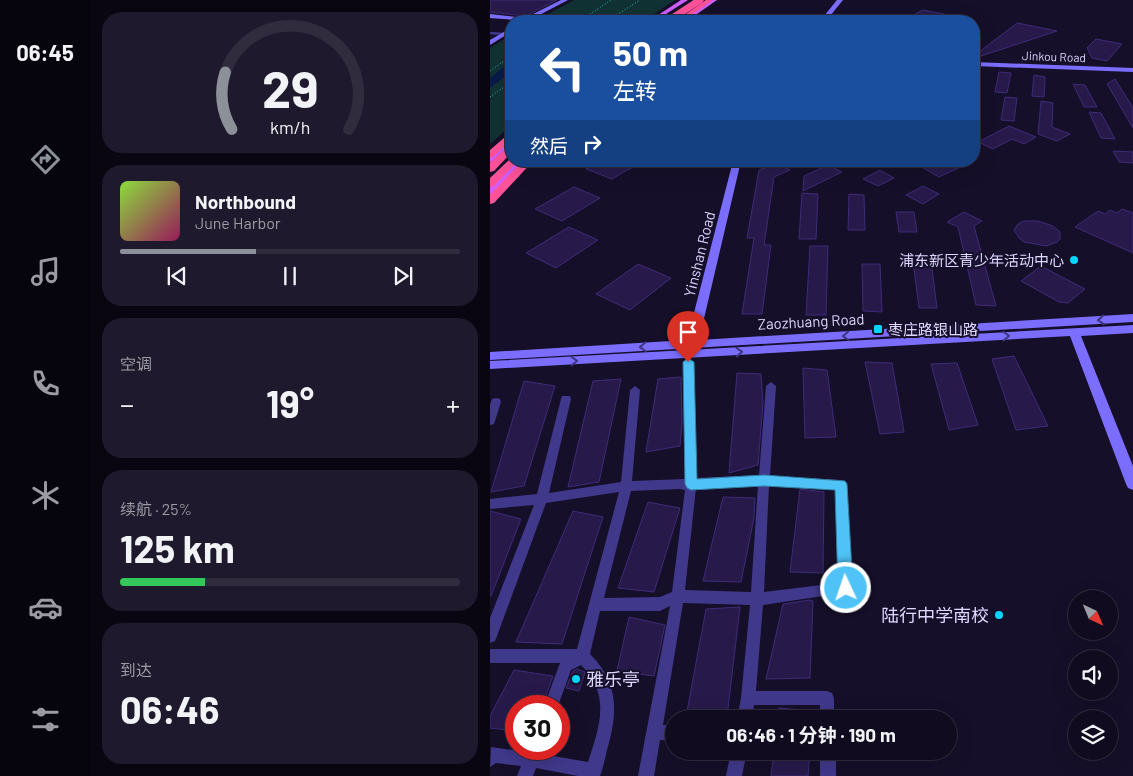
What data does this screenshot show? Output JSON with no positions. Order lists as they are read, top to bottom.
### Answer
{
  "streets": {
    "street": ["Jinkou Road", "Yinshan Road", "Zaozhuang Road"]
  },
  "crossings": [
    ["Yinshan Road", "Zaozhuang Road"]
  ],
  "places": {
    "other": ["浦东新区青少年活动中心", "陆行中学南校", "雅乐亭"],
    "transit": ["枣庄路银山路"]
  },
  "north": "bottom right",
  "page": {
    "tabs": "06:45",
    "turn": ["50 m", "左转"],
    "then": "然后",
    "song": ["Northbound", "June Harbor"],
    "tile": [
      "空调",
      ["续航 · 25%", "125 km"],
      ["到达", "06:46"]
    ],
    "heat": ["−", "19°", "+"],
    "limit": "30",
    "trip": "06:46 · 1 分钟 · 190 m",
    "gauge": ["29", "km/h"]
  }
}
